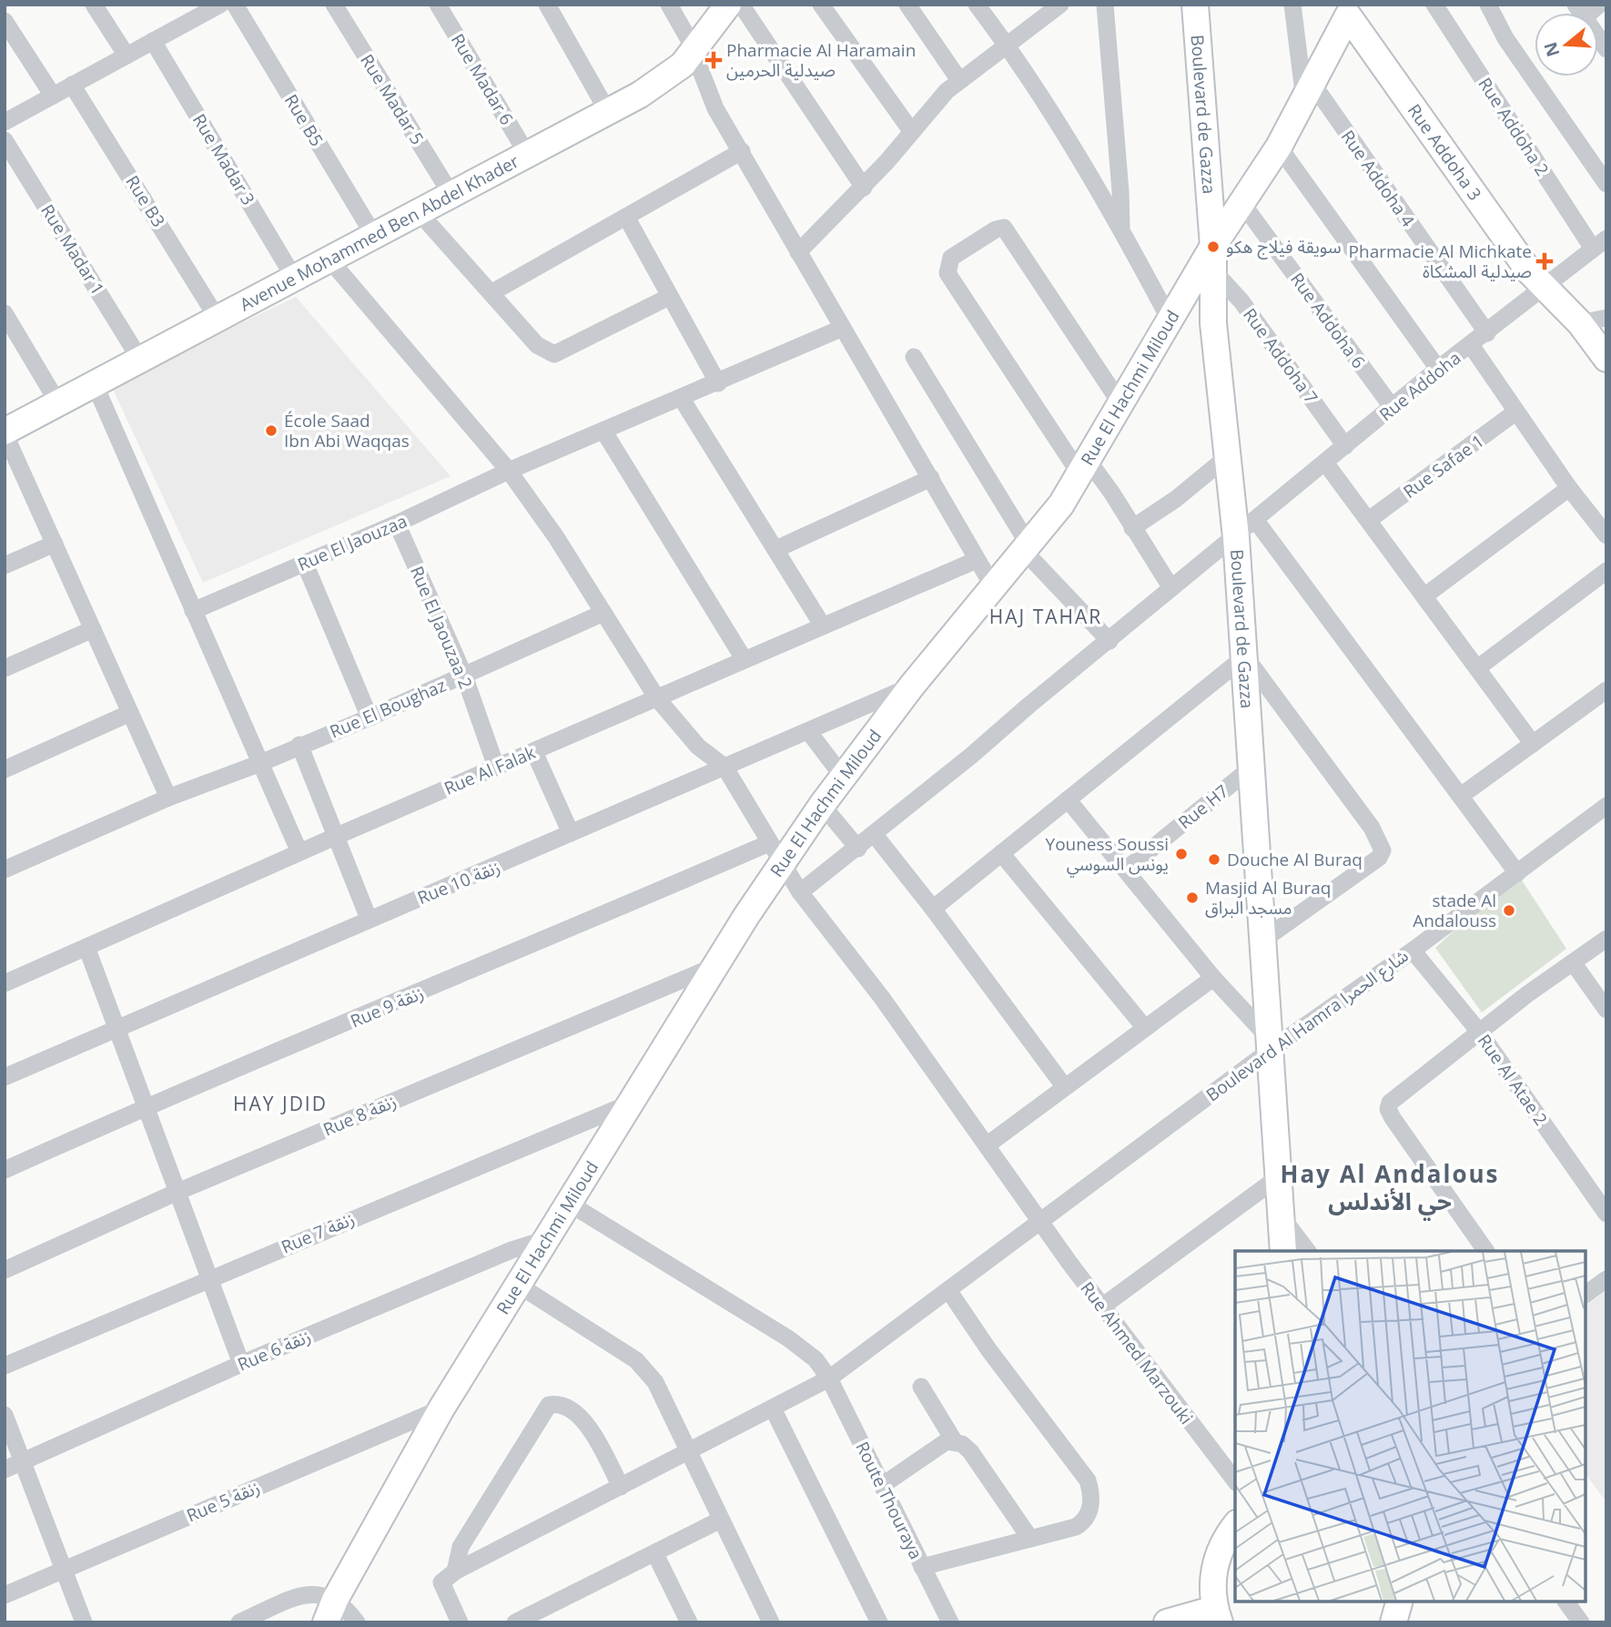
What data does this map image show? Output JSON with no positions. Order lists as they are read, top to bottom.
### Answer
{
  "streets": {
    "street": [
      "Rue Madar 6",
      "Rue Madar 5",
      "Boulevard de Gazza",
      "Rue B5",
      "Rue Addoha 2",
      "Rue Addoha 3",
      "Rue Madar 3",
      "Rue Addoha 4",
      "Rue B3",
      "Avenue Mohammed Ben Abdel Khader",
      "Rue Madar 1",
      "Rue Addoha 6",
      "Rue Addoha 7",
      "Rue Addoha",
      "Rue El Hachmi Miloud",
      "Rue Safae 1",
      "Rue El Jaouzaa",
      "Rue El Jaouzaa 2",
      "Rue El Boughaz",
      "Rue Al Falak",
      "Rue H7",
      "Rue 10 زنقة",
      "Rue 9 زنقة",
      "Boulevard Al Hamra شارع الحمرا",
      "Rue Al Atae 2",
      "Rue 8 زنقة",
      "Rue 7 زنقة",
      "Rue 6 زنقة",
      "Rue Ahmed Marzouki",
      "Route Thouraya",
      "Rue 5 زنقة"
    ]
  },
  "crossings": [
    ["Rue Madar 6", "Avenue Mohammed Ben Abdel Khader"],
    ["Rue Madar 5", "Avenue Mohammed Ben Abdel Khader"],
    ["Boulevard de Gazza", "Rue Addoha 7"],
    ["Boulevard de Gazza", "Rue Addoha"],
    ["Boulevard de Gazza", "Rue El Hachmi Miloud"],
    ["Boulevard de Gazza", "Rue H7"],
    ["Boulevard de Gazza", "Boulevard Al Hamra شارع الحمرا"],
    ["Rue B5", "Avenue Mohammed Ben Abdel Khader"],
    ["Rue Addoha 2", "Rue Addoha"],
    ["Rue Addoha 3", "Rue Addoha"],
    ["Rue Addoha 3", "Rue El Hachmi Miloud"],
    ["Rue Madar 3", "Avenue Mohammed Ben Abdel Khader"],
    ["Rue Addoha 4", "Rue Addoha"],
    ["Rue Addoha 4", "Rue El Hachmi Miloud"],
    ["Rue B3", "Avenue Mohammed Ben Abdel Khader"],
    ["Avenue Mohammed Ben Abdel Khader", "Rue Madar 1"],
    ["Rue Addoha 6", "Rue Addoha"],
    ["Rue Addoha 6", "Rue El Hachmi Miloud"],
    ["Rue Addoha 7", "Rue Addoha"],
    ["Rue Addoha 7", "Rue El Hachmi Miloud"],
    ["Rue Addoha", "Rue Ahmed Marzouki"],
    ["Rue El Hachmi Miloud", "Rue 10 زنقة"],
    ["Rue El Hachmi Miloud", "Rue 9 زنقة"],
    ["Rue El Hachmi Miloud", "Rue 8 زنقة"],
    ["Rue El Hachmi Miloud", "Rue 7 زنقة"],
    ["Rue El Hachmi Miloud", "Rue 6 زنقة"],
    ["Rue El Hachmi Miloud", "Rue Ahmed Marzouki"],
    ["Rue El Hachmi Miloud", "Route Thouraya"],
    ["Rue El Hachmi Miloud", "Rue 5 زنقة"],
    ["Rue El Jaouzaa", "Rue El Jaouzaa 2"],
    ["Rue El Jaouzaa 2", "Rue El Boughaz"],
    ["Rue El Jaouzaa 2", "Rue Al Falak"],
    ["Rue 10 زنقة", "Rue Ahmed Marzouki"],
    ["Rue 9 زنقة", "Rue Ahmed Marzouki"],
    ["Boulevard Al Hamra شارع الحمرا", "Rue Al Atae 2"],
    ["Boulevard Al Hamra شارع الحمرا", "Rue Ahmed Marzouki"],
    ["Boulevard Al Hamra شارع الحمرا", "Route Thouraya"]
  ],
  "districts": ["HAJ TAHAR", "HAY JDID", "Hay Al Andalous حي الأندلس"],
  "places": {
    "health": ["Pharmacie Al Haramain صيدلية الحرمين", "Pharmacie Al Michkate صيدلية المشكاة"],
    "other": [
      "سويقة فيلاج هكو",
      "École Saad Ibn Abi Waqqas",
      "Youness Soussi يونس السوسي",
      "Douche Al Buraq",
      "Masjid Al Buraq مسجد البراق",
      "stade Al Andalouss"
    ]
  },
  "north": "left"
}
